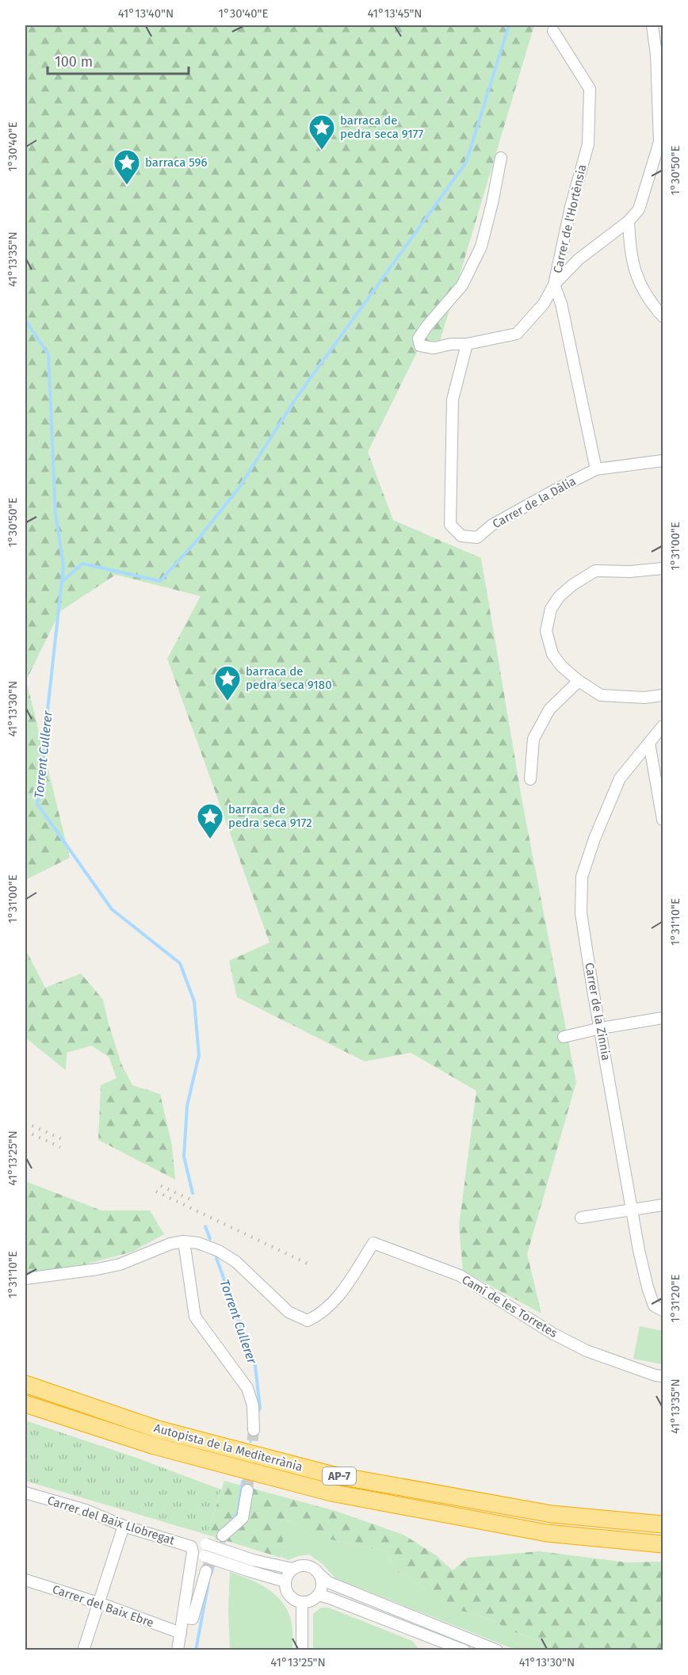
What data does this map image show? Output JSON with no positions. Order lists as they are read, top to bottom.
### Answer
{
  "streets": {
    "highway": ["Autopista de la Mediterrània", "AP-7"],
    "street": [
      "Carrer de l'Hortènsia",
      "Carrer de la Dàlia",
      "Carrer de la Zinnia",
      "Camí de les Torretes",
      "Carrer del Baix Llobregat",
      "Carrer del Baix Ebre"
    ]
  },
  "crossings": [
    ["Carrer de l'Hortènsia", "Carrer de la Dàlia"]
  ],
  "water": ["Torrent Cullerer"],
  "places": {
    "place": [
      "barraca de pedra seca 9177",
      "barraca 596",
      "barraca de pedra seca 9180",
      "barraca de pedra seca 9172"
    ]
  },
  "scale_bar": "100 m",
  "coordinates": [
    "41°13'40\"N",
    "1°30'40\"E",
    "41°13'45\"N",
    "1°30'50\"E",
    "41°13'35\"N",
    "1°31'00\"E",
    "41°13'30\"N",
    "1°31'10\"E",
    "41°13'25\"N",
    "1°31'20\"E"
  ]
}
